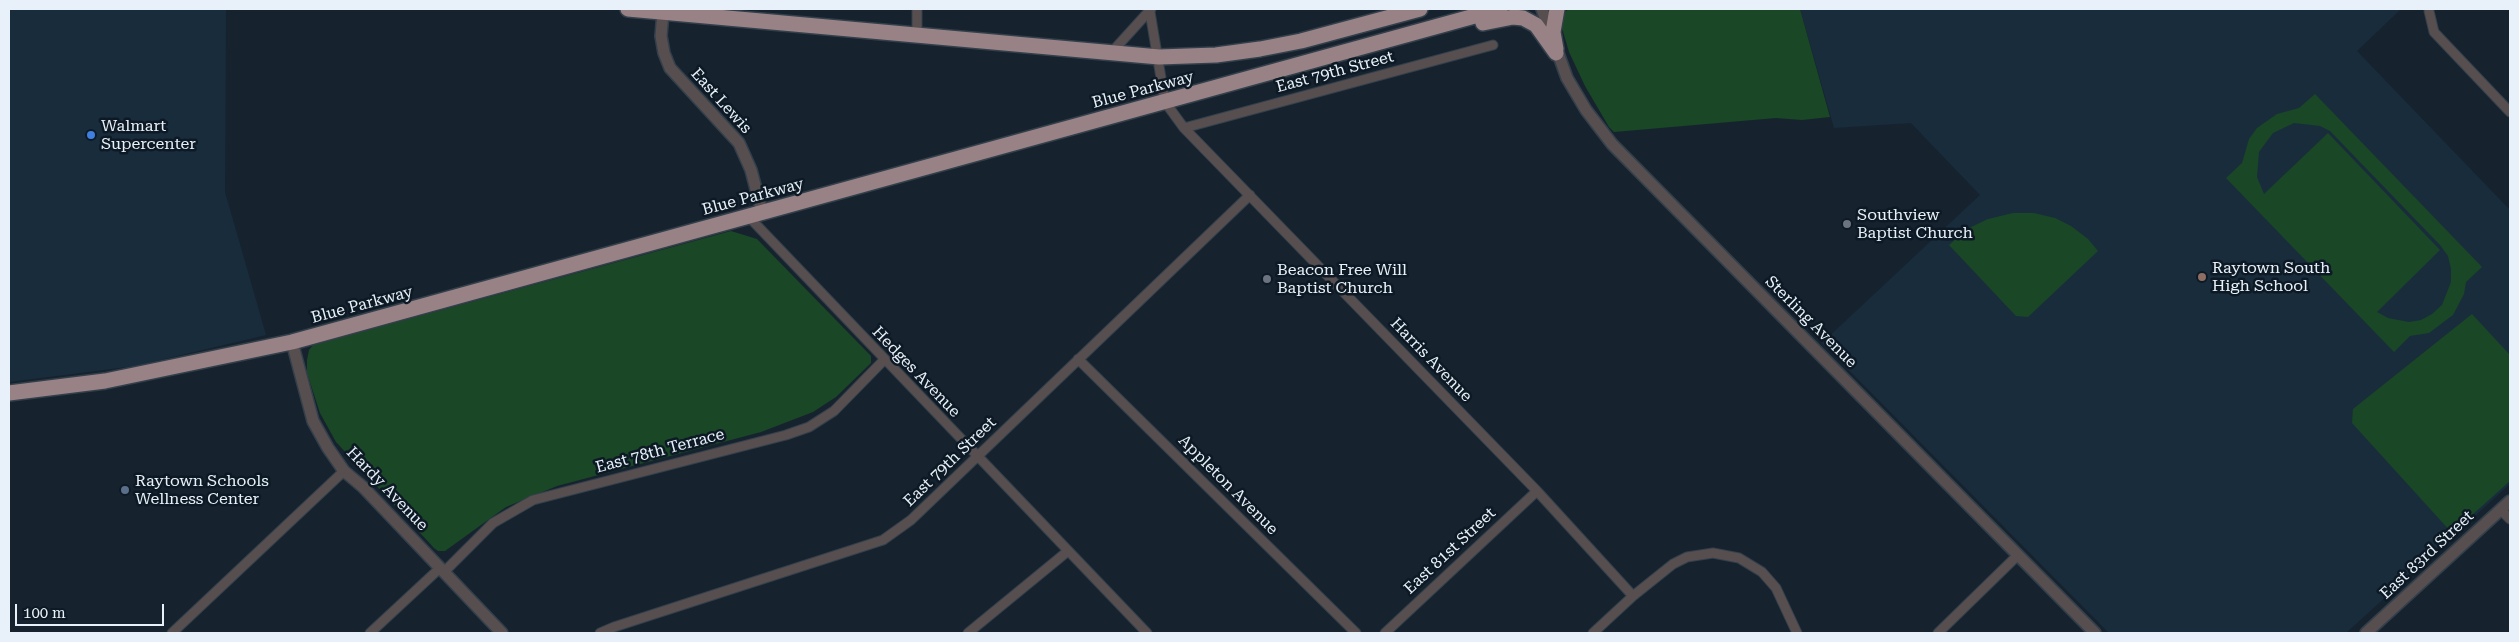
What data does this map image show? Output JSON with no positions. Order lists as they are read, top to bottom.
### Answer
{
  "streets": {
    "highway": ["Blue Parkway"],
    "street": [
      "East 79th Street",
      "East Lewis",
      "Sterling Avenue",
      "Harris Avenue",
      "Hedges Avenue",
      "East 78th Terrace",
      "Appleton Avenue",
      "Hardy Avenue",
      "East 81st Street",
      "East 83rd Street"
    ]
  },
  "crossings": [
    ["East 79th Street", "Harris Avenue"],
    ["East 79th Street", "Hedges Avenue"],
    ["East 79th Street", "Appleton Avenue"],
    ["Blue Parkway", "East Lewis"],
    ["Blue Parkway", "Harris Avenue"],
    ["Blue Parkway", "Hedges Avenue"],
    ["Blue Parkway", "Hardy Avenue"],
    ["Harris Avenue", "East 81st Street"],
    ["Hedges Avenue", "East 78th Terrace"],
    ["East 78th Terrace", "Hardy Avenue"]
  ],
  "places": [
    "Walmart Supercenter",
    "Southview Baptist Church",
    "Raytown South High School",
    "Beacon Free Will Baptist Church",
    "Raytown Schools Wellness Center"
  ],
  "scale_bar": "100 m"
}
